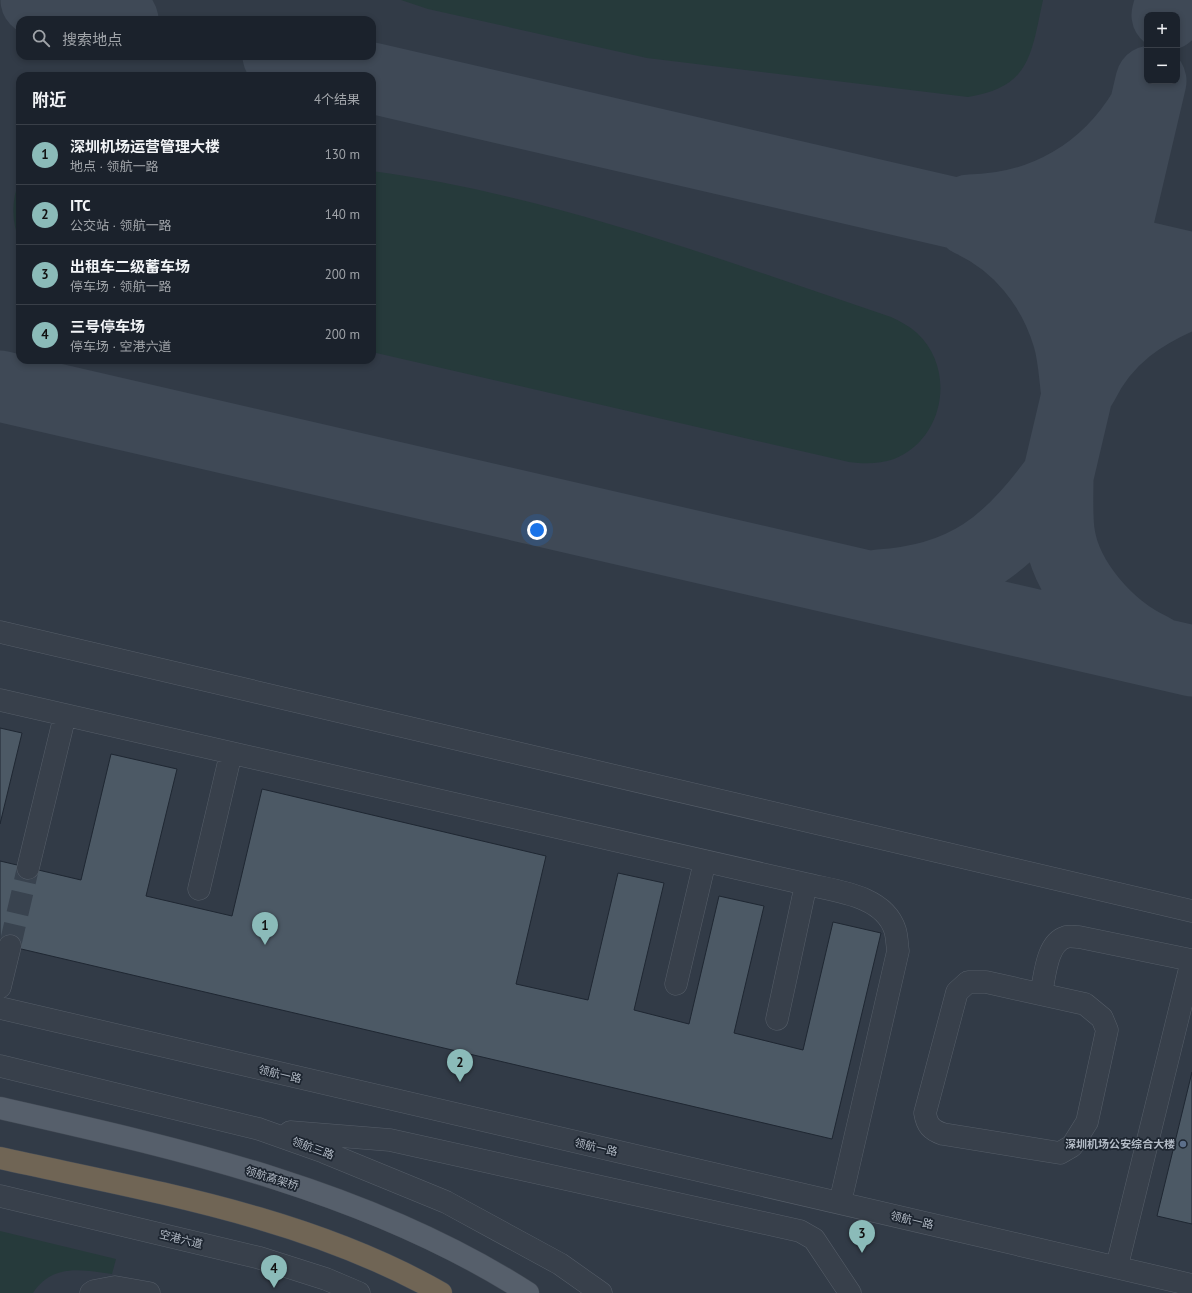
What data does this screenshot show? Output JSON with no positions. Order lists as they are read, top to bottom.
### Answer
{
  "streets": {
    "main road": ["领航高架桥"],
    "street": ["领航一路", "领航三路", "空港六道"]
  },
  "places": ["深圳机场公安综合大楼"],
  "page": {
    "map_buttons": ["+", "−"],
    "search": "搜索地点",
    "heading": ["附近", "4个结果"],
    "list": [
      {
        "mark": "1",
        "name": "深圳机场运营管理大楼",
        "note": "地点 · 领航一路",
        "value": "130 m"
      },
      {
        "mark": "2",
        "name": "ITC",
        "note": "公交站 · 领航一路",
        "value": "140 m"
      },
      {
        "mark": "3",
        "name": "出租车二级蓄车场",
        "note": "停车场 · 领航一路",
        "value": "200 m"
      },
      {
        "mark": "4",
        "name": "三号停车场",
        "note": "停车场 · 空港六道",
        "value": "200 m"
      }
    ],
    "pins": [
      "1",
      "2",
      "3",
      "4"
    ]
  }
}
